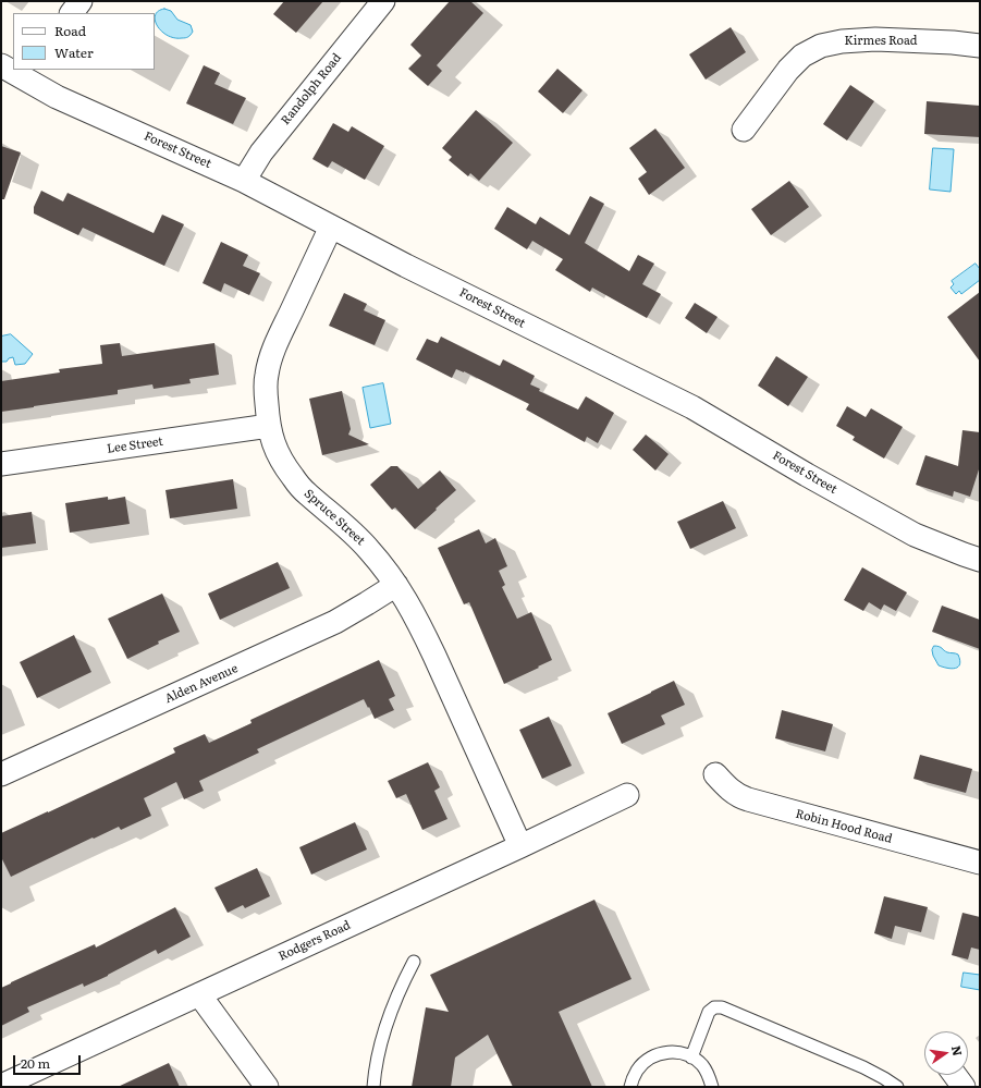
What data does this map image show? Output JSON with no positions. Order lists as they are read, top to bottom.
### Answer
{
  "streets": {
    "street": [
      "Kirmes Road",
      "Randolph Road",
      "Forest Street",
      "Lee Street",
      "Spruce Street",
      "Alden Avenue",
      "Robin Hood Road",
      "Rodgers Road"
    ]
  },
  "crossings": [
    ["Randolph Road", "Forest Street"],
    ["Forest Street", "Spruce Street"],
    ["Lee Street", "Spruce Street"],
    ["Spruce Street", "Alden Avenue"],
    ["Spruce Street", "Rodgers Road"]
  ],
  "legend": ["Road", "Water"],
  "scale_bar": "20 m",
  "north": "right"
}
